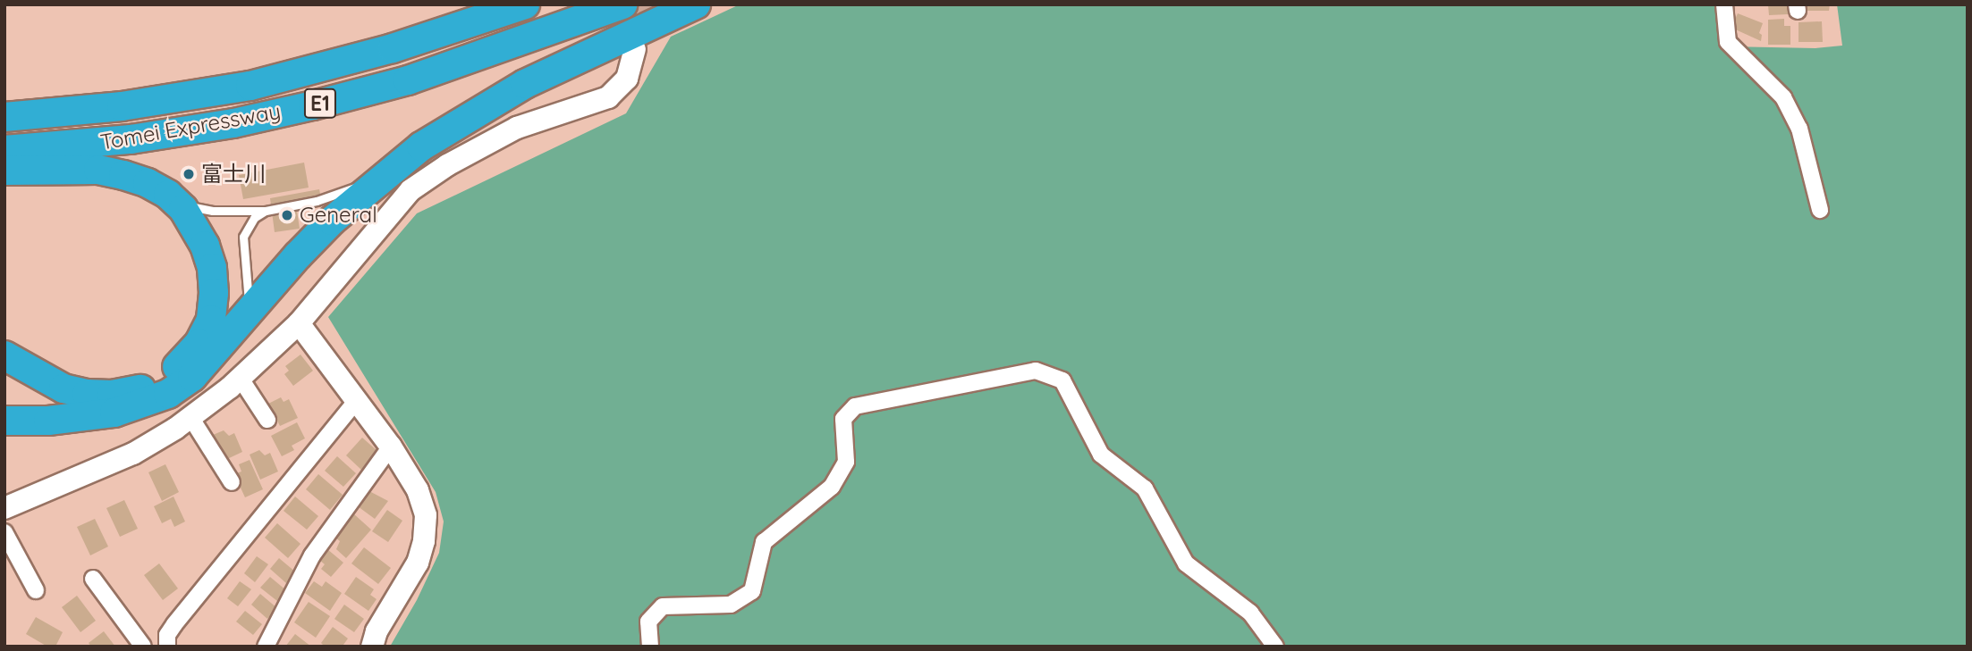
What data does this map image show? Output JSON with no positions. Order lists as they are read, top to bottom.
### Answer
{
  "streets": {
    "highway": ["E1", "Tomei Expressway"]
  },
  "places": ["富士川", "General"]
}
